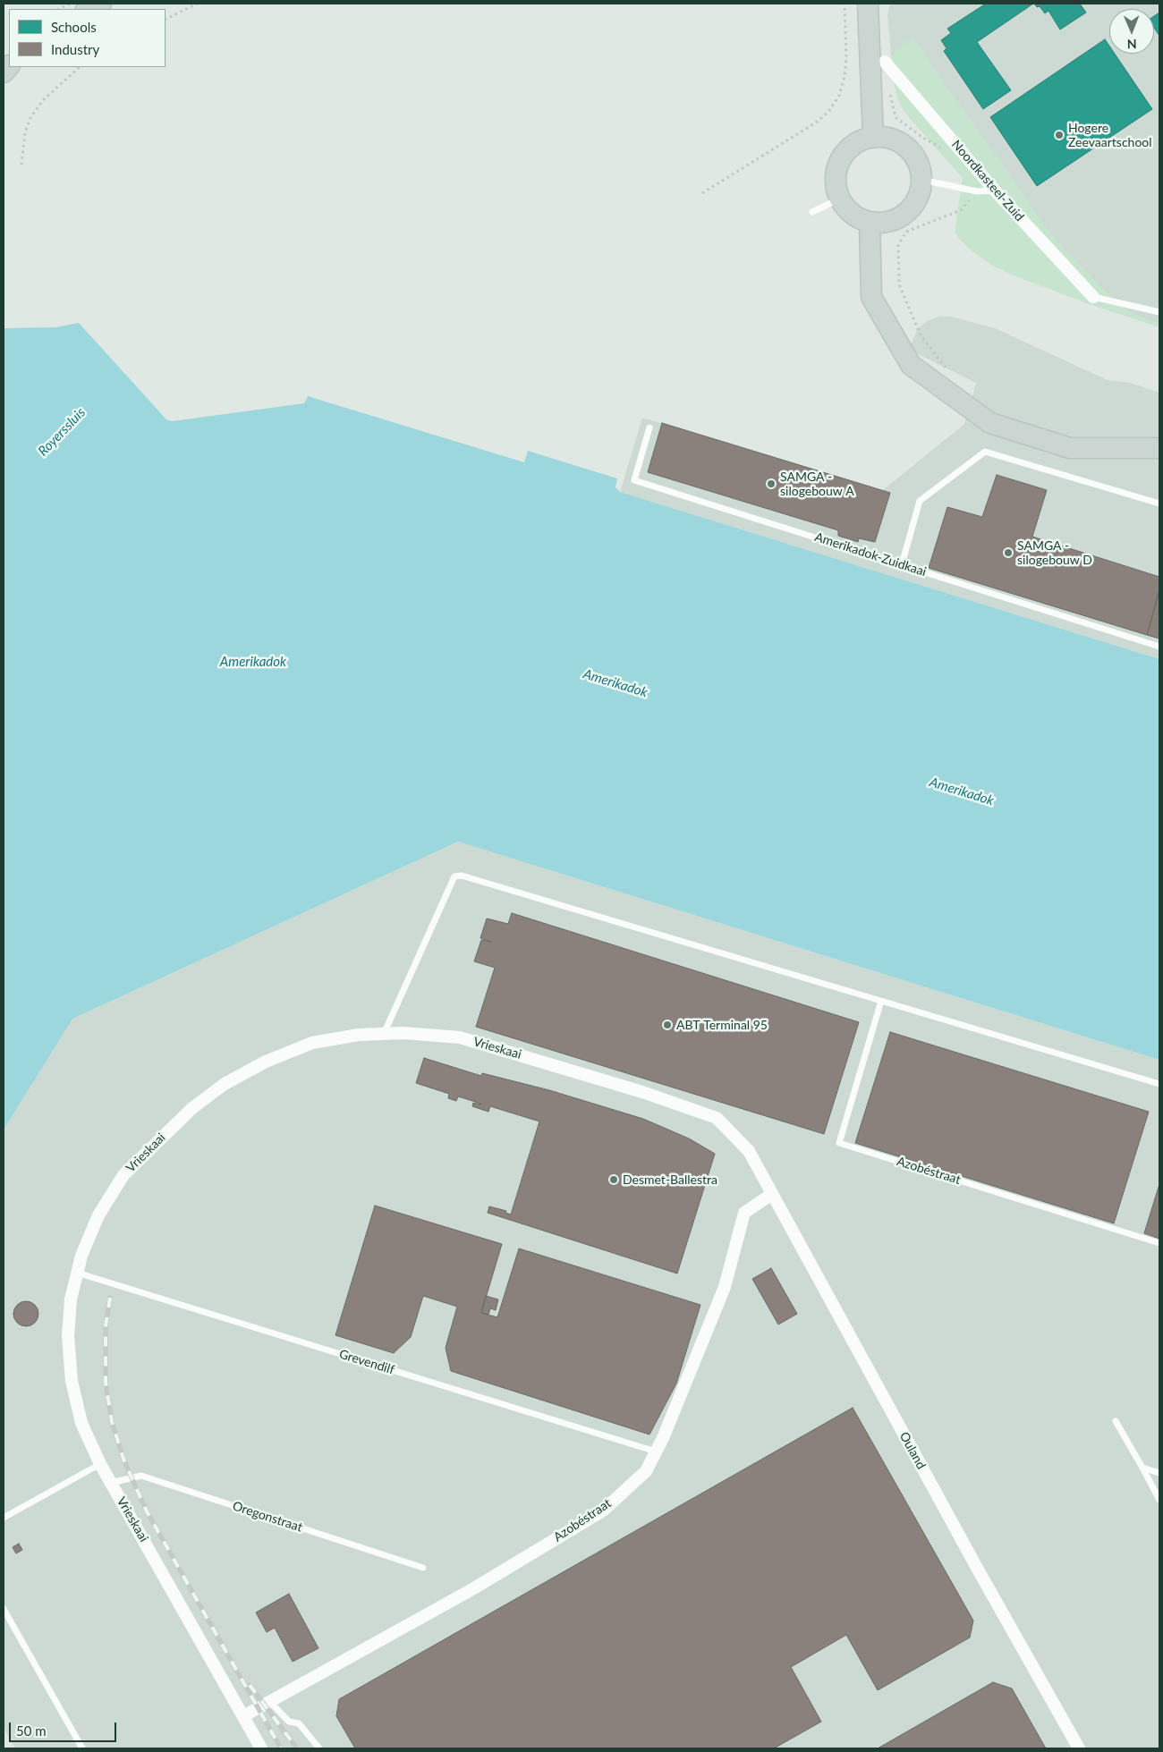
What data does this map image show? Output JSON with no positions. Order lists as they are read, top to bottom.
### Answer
{
  "streets": {
    "street": [
      "Noordkasteel-Zuid",
      "Vrieskaai",
      "Azobéstraat",
      "Ouland"
    ],
    "lane": ["Amerikadok-Zuidkaai", "Grevendilf", "Oregonstraat"]
  },
  "crossings": [
    ["Vrieskaai", "Azobéstraat"],
    ["Vrieskaai", "Grevendilf"],
    ["Vrieskaai", "Ouland"],
    ["Vrieskaai", "Oregonstraat"],
    ["Azobéstraat", "Grevendilf"],
    ["Azobéstraat", "Ouland"]
  ],
  "water": ["Royerssluis", "Amerikadok"],
  "places": [
    "Hogere Zeevaartschool",
    "SAMGA - silogebouw A",
    "SAMGA - silogebouw D",
    "ABT Terminal 95",
    "Desmet-Ballestra"
  ],
  "legend": ["Schools", "Industry"],
  "scale_bar": "50 m",
  "north": "bottom"
}
